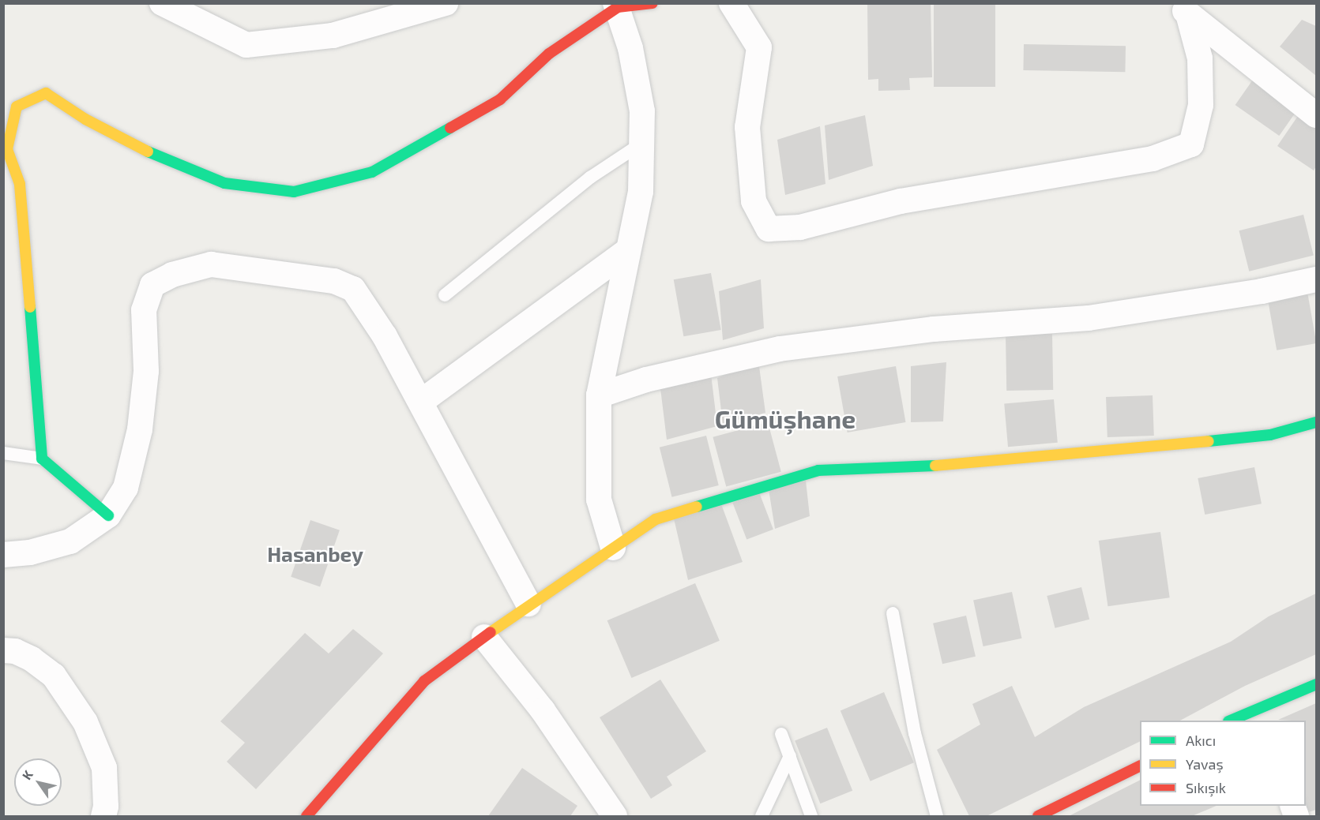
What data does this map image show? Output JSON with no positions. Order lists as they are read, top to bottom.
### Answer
{
  "districts": ["Gümüşhane", "Hasanbey"],
  "legend": ["Akıcı", "Yavaş", "Sıkışık"],
  "north": "top left"
}
